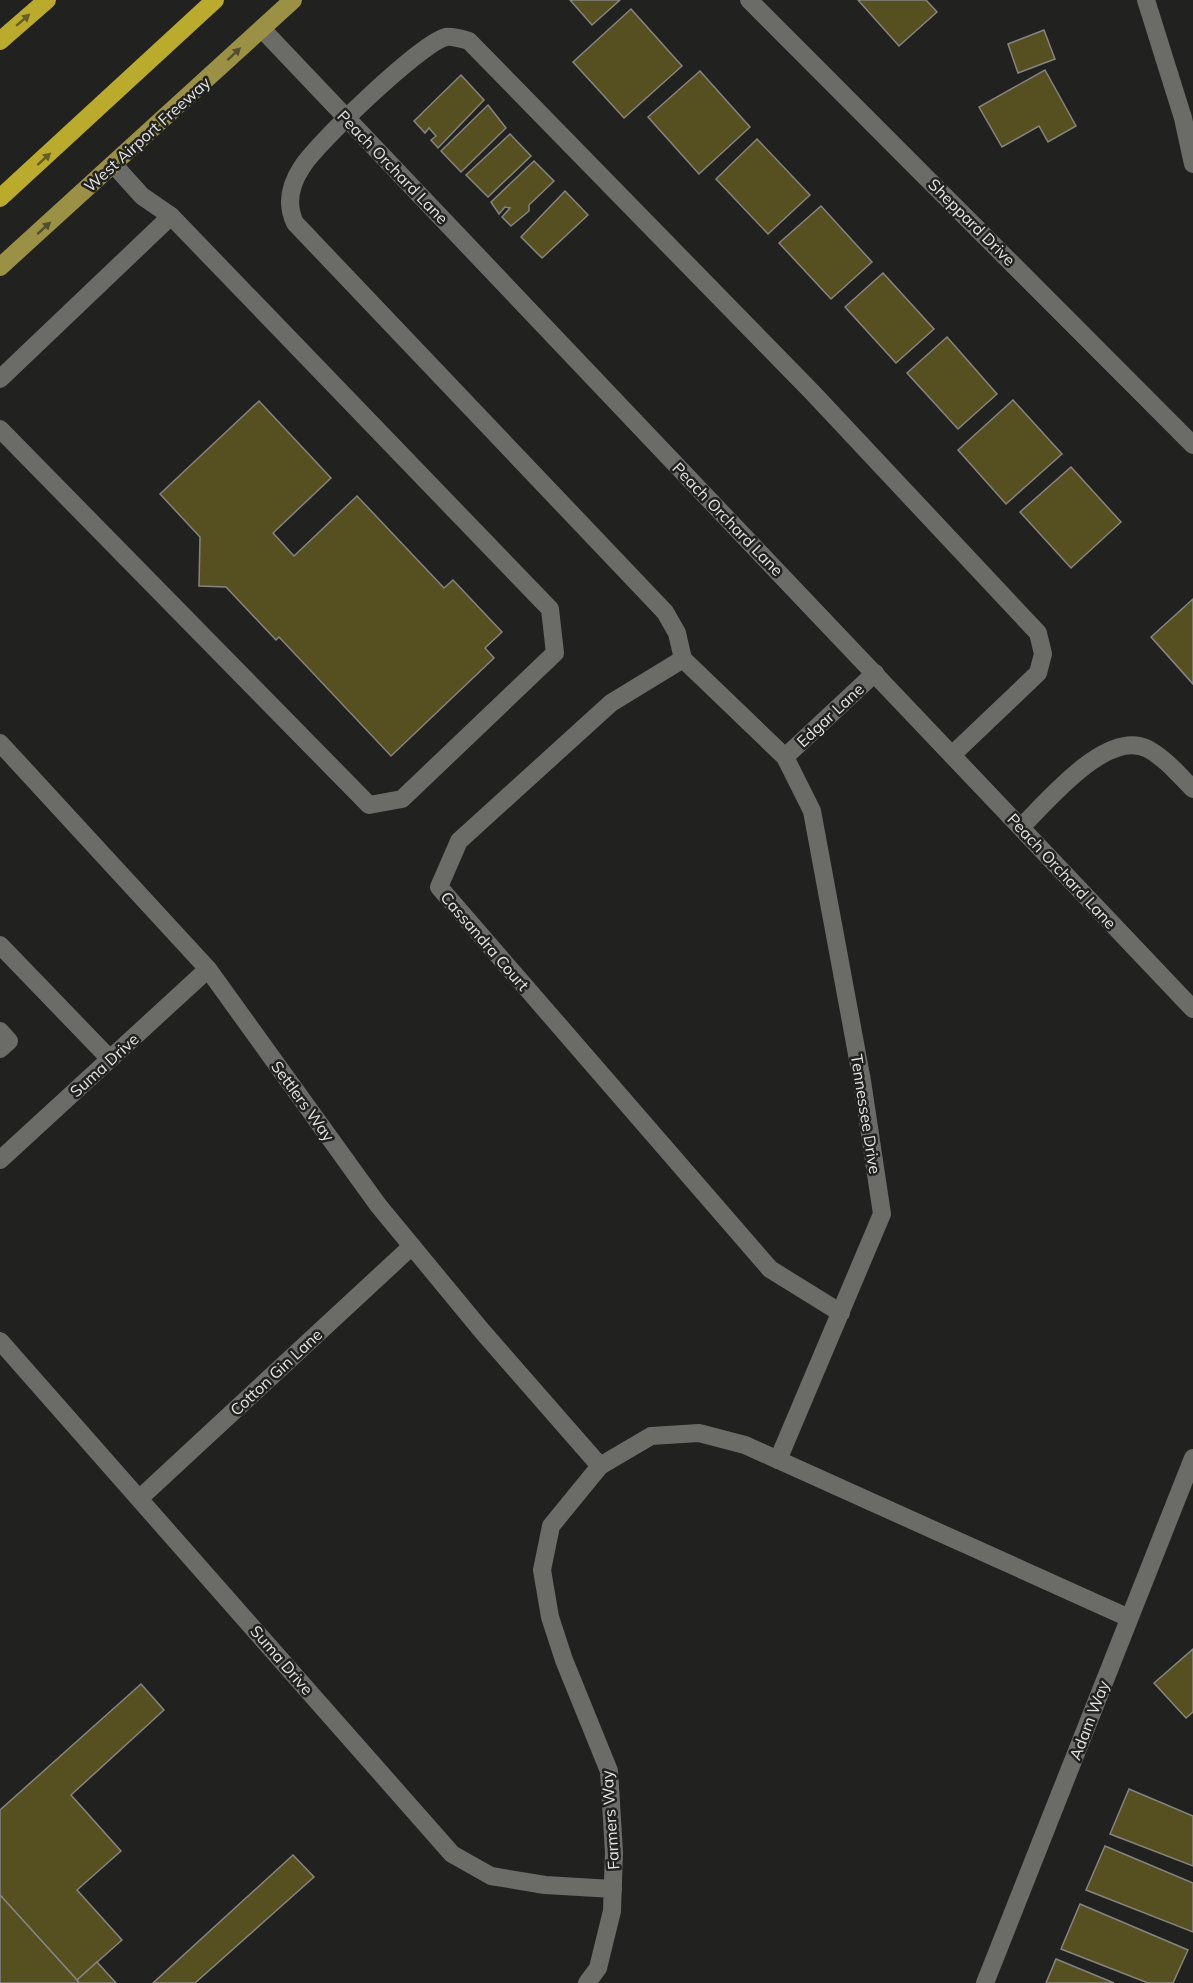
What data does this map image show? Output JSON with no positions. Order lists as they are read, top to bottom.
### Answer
{
  "streets": {
    "main road": ["West Airport Freeway"],
    "street": [
      "Peach Orchard Lane",
      "Sheppard Drive",
      "Edgar Lane",
      "Cassandra Court",
      "Suma Drive",
      "Settlers Way",
      "Tennessee Drive",
      "Cotton Gin Lane",
      "Adam Way",
      "Farmers Way"
    ]
  },
  "crossings": [
    ["West Airport Freeway", "Peach Orchard Lane"],
    ["Peach Orchard Lane", "Edgar Lane"],
    ["Edgar Lane", "Tennessee Drive"],
    ["Cassandra Court", "Tennessee Drive"],
    ["Suma Drive", "Settlers Way"],
    ["Suma Drive", "Cotton Gin Lane"],
    ["Suma Drive", "Farmers Way"],
    ["Settlers Way", "Cotton Gin Lane"],
    ["Settlers Way", "Farmers Way"]
  ],
  "one_way": ["West Airport Freeway"]
}
